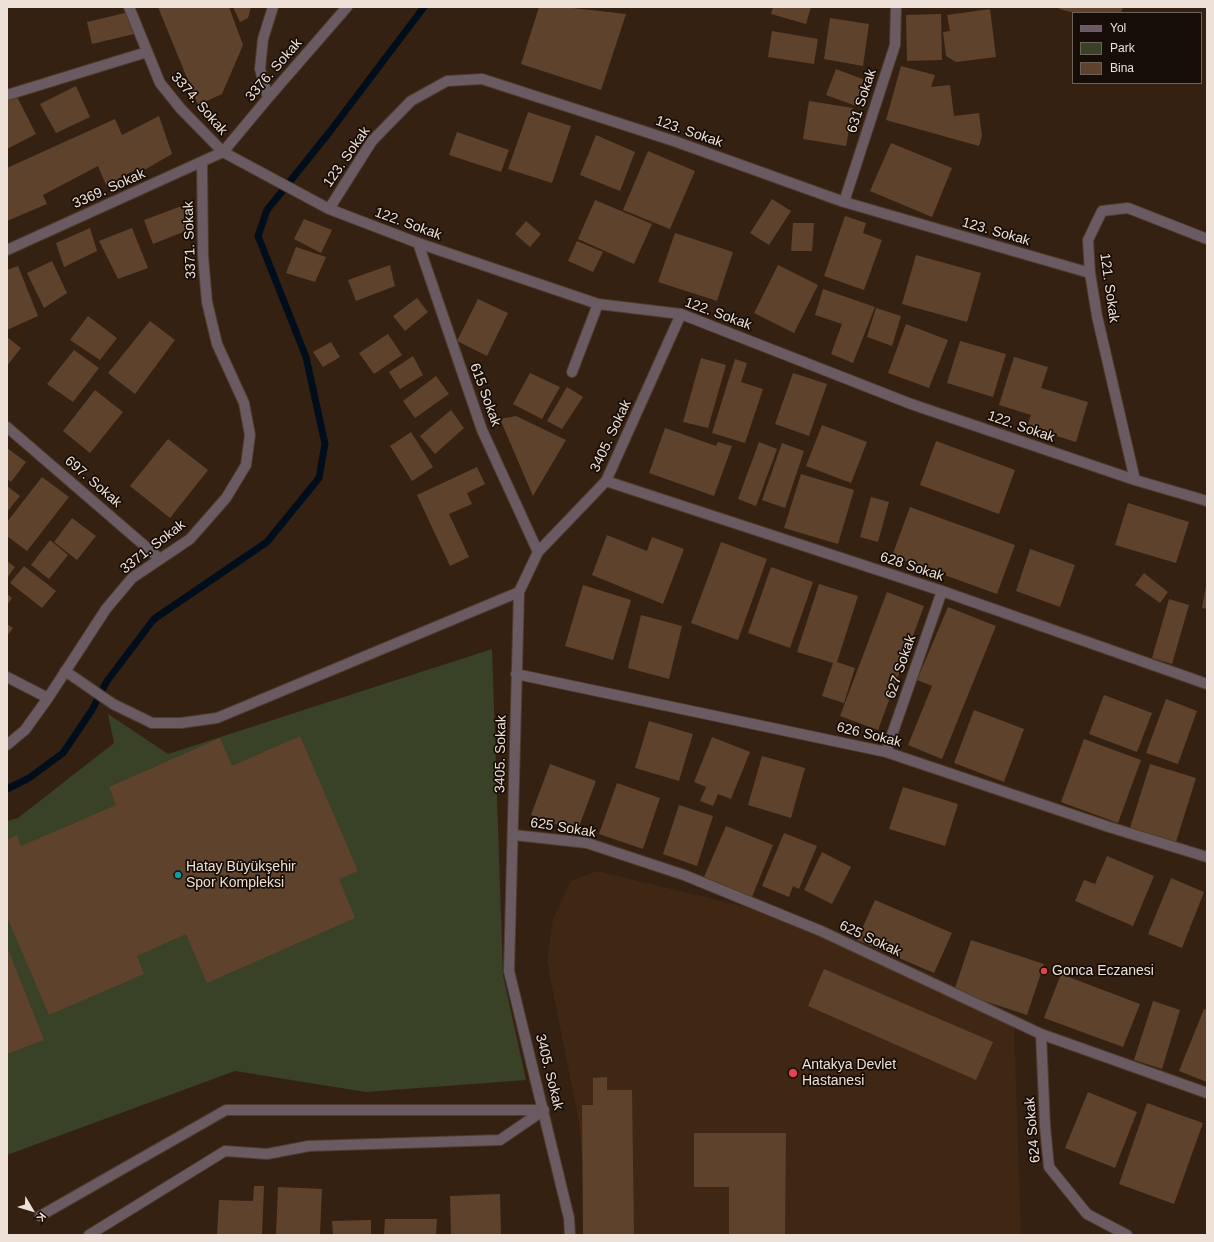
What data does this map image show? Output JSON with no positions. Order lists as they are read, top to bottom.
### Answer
{
  "streets": {
    "street": [
      "3376. Sokak",
      "631 Sokak",
      "3374. Sokak",
      "123. Sokak",
      "3369. Sokak",
      "122. Sokak",
      "3371. Sokak",
      "121. Sokak",
      "615 Sokak",
      "3405. Sokak",
      "697. Sokak",
      "628 Sokak",
      "627 Sokak",
      "626 Sokak",
      "625 Sokak",
      "624 Sokak"
    ]
  },
  "crossings": [
    ["3376. Sokak", "3374. Sokak"],
    ["3376. Sokak", "3369. Sokak"],
    ["3376. Sokak", "122. Sokak"],
    ["631 Sokak", "123. Sokak"],
    ["3374. Sokak", "3369. Sokak"],
    ["3374. Sokak", "122. Sokak"],
    ["123. Sokak", "122. Sokak"],
    ["123. Sokak", "121. Sokak"],
    ["3369. Sokak", "122. Sokak"],
    ["3369. Sokak", "3371. Sokak"],
    ["122. Sokak", "121. Sokak"],
    ["122. Sokak", "615 Sokak"],
    ["122. Sokak", "3405. Sokak"],
    ["3371. Sokak", "697. Sokak"],
    ["615 Sokak", "3405. Sokak"],
    ["3405. Sokak", "628 Sokak"],
    ["3405. Sokak", "626 Sokak"],
    ["3405. Sokak", "625 Sokak"],
    ["628 Sokak", "627 Sokak"],
    ["627 Sokak", "626 Sokak"],
    ["625 Sokak", "624 Sokak"]
  ],
  "places": ["Hatay Büyükşehir Spor Kompleksi", "Gonca Eczanesi", "Antakya Devlet Hastanesi"],
  "legend": ["Yol", "Park", "Bina"],
  "north": "bottom right"
}
